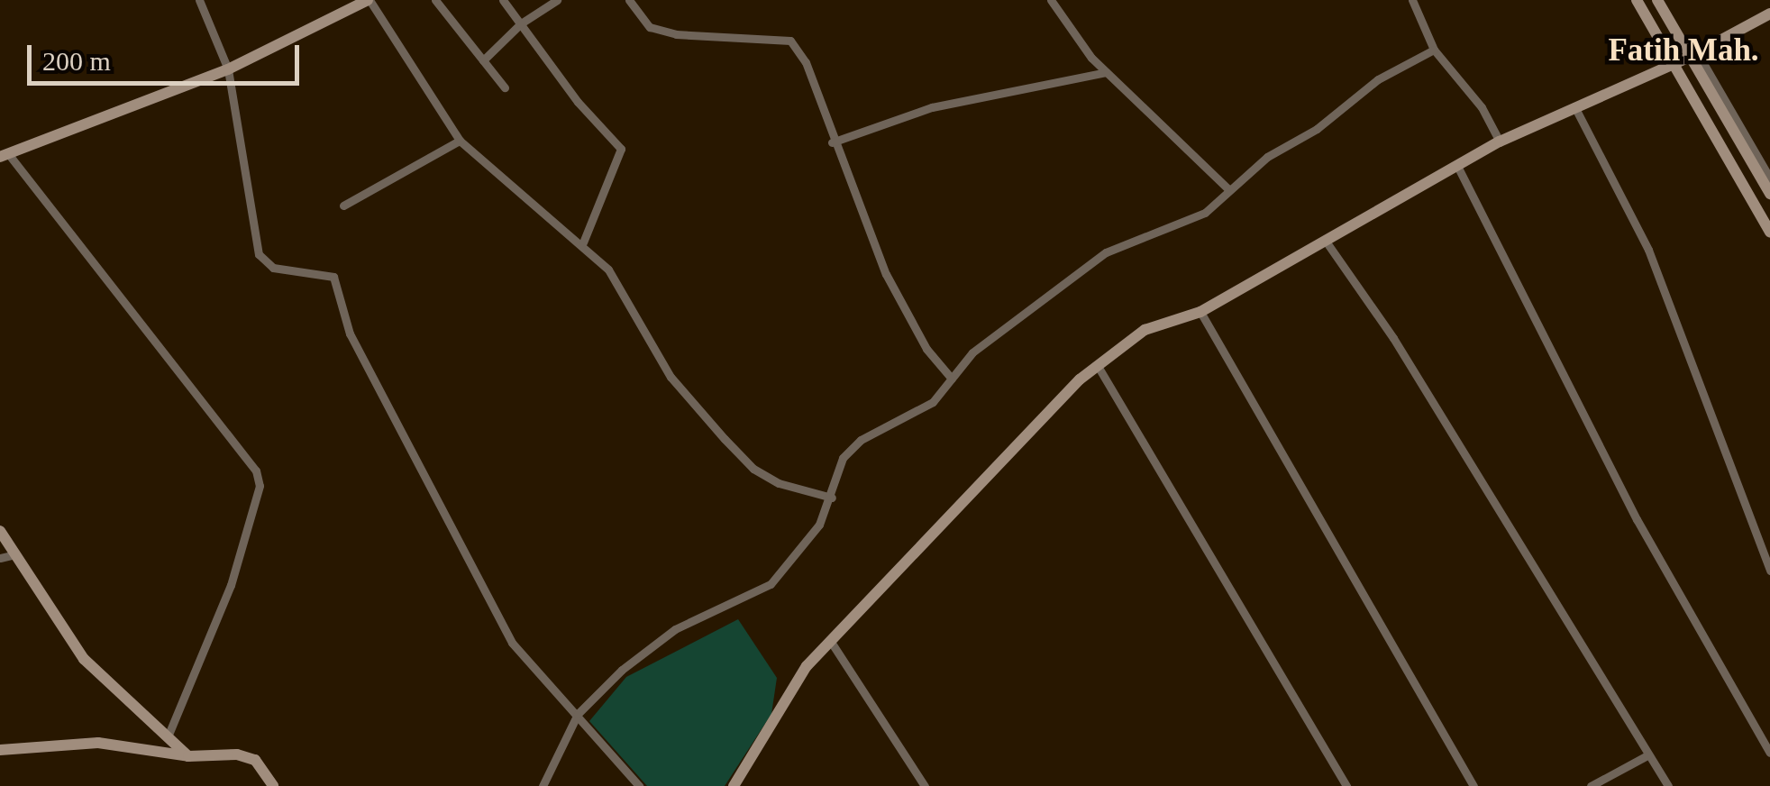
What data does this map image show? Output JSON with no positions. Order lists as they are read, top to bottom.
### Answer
{
  "districts": ["Fatih Mah."],
  "scale_bar": "200 m"
}
